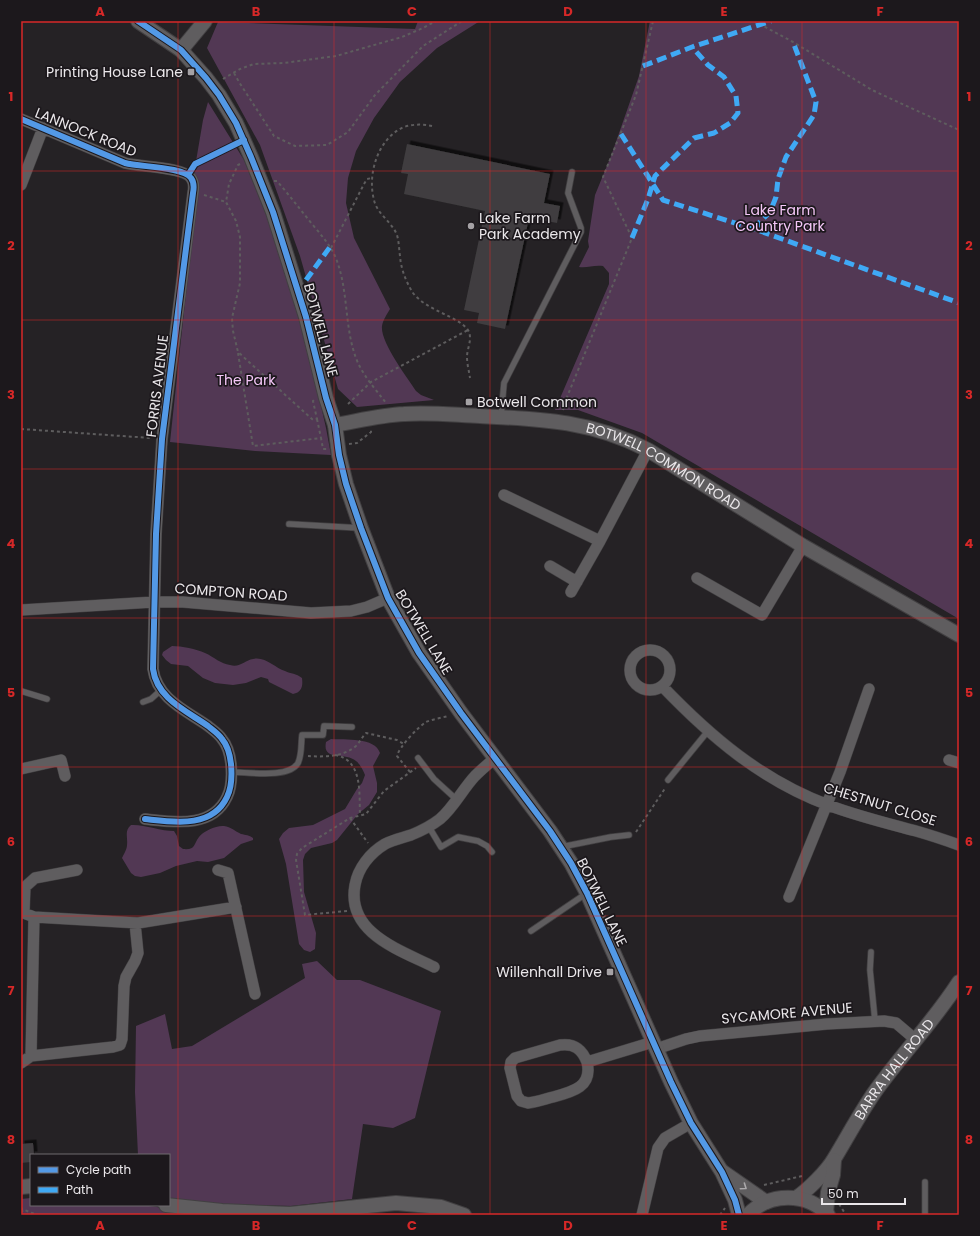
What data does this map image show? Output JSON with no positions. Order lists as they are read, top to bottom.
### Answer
{
  "streets": {
    "street": [
      "LANNOCK ROAD",
      "BOTWELL LANE",
      "FORRIS AVENUE",
      "BOTWELL COMMON ROAD",
      "COMPTON ROAD",
      "CHESTNUT CLOSE",
      "SYCAMORE AVENUE",
      "BARRA HALL ROAD"
    ]
  },
  "crossings": [
    ["LANNOCK ROAD", "FORRIS AVENUE"],
    ["BOTWELL LANE", "BOTWELL COMMON ROAD"],
    ["BOTWELL LANE", "COMPTON ROAD"],
    ["BOTWELL LANE", "SYCAMORE AVENUE"],
    ["FORRIS AVENUE", "COMPTON ROAD"],
    ["SYCAMORE AVENUE", "BARRA HALL ROAD"]
  ],
  "parks": ["Lake Farm Country Park", "The Park"],
  "places": {
    "transit": ["Printing House Lane", "Botwell Common", "Willenhall Drive"],
    "other": ["Lake Farm Park Academy"]
  },
  "legend": ["Cycle path", "Path"],
  "scale_bar": "50 m",
  "grid": {
    "columns": [
      "A",
      "B",
      "C",
      "D",
      "E",
      "F"
    ],
    "rows": [
      "1",
      "2",
      "3",
      "4",
      "5",
      "6",
      "7",
      "8"
    ]
  }
}
